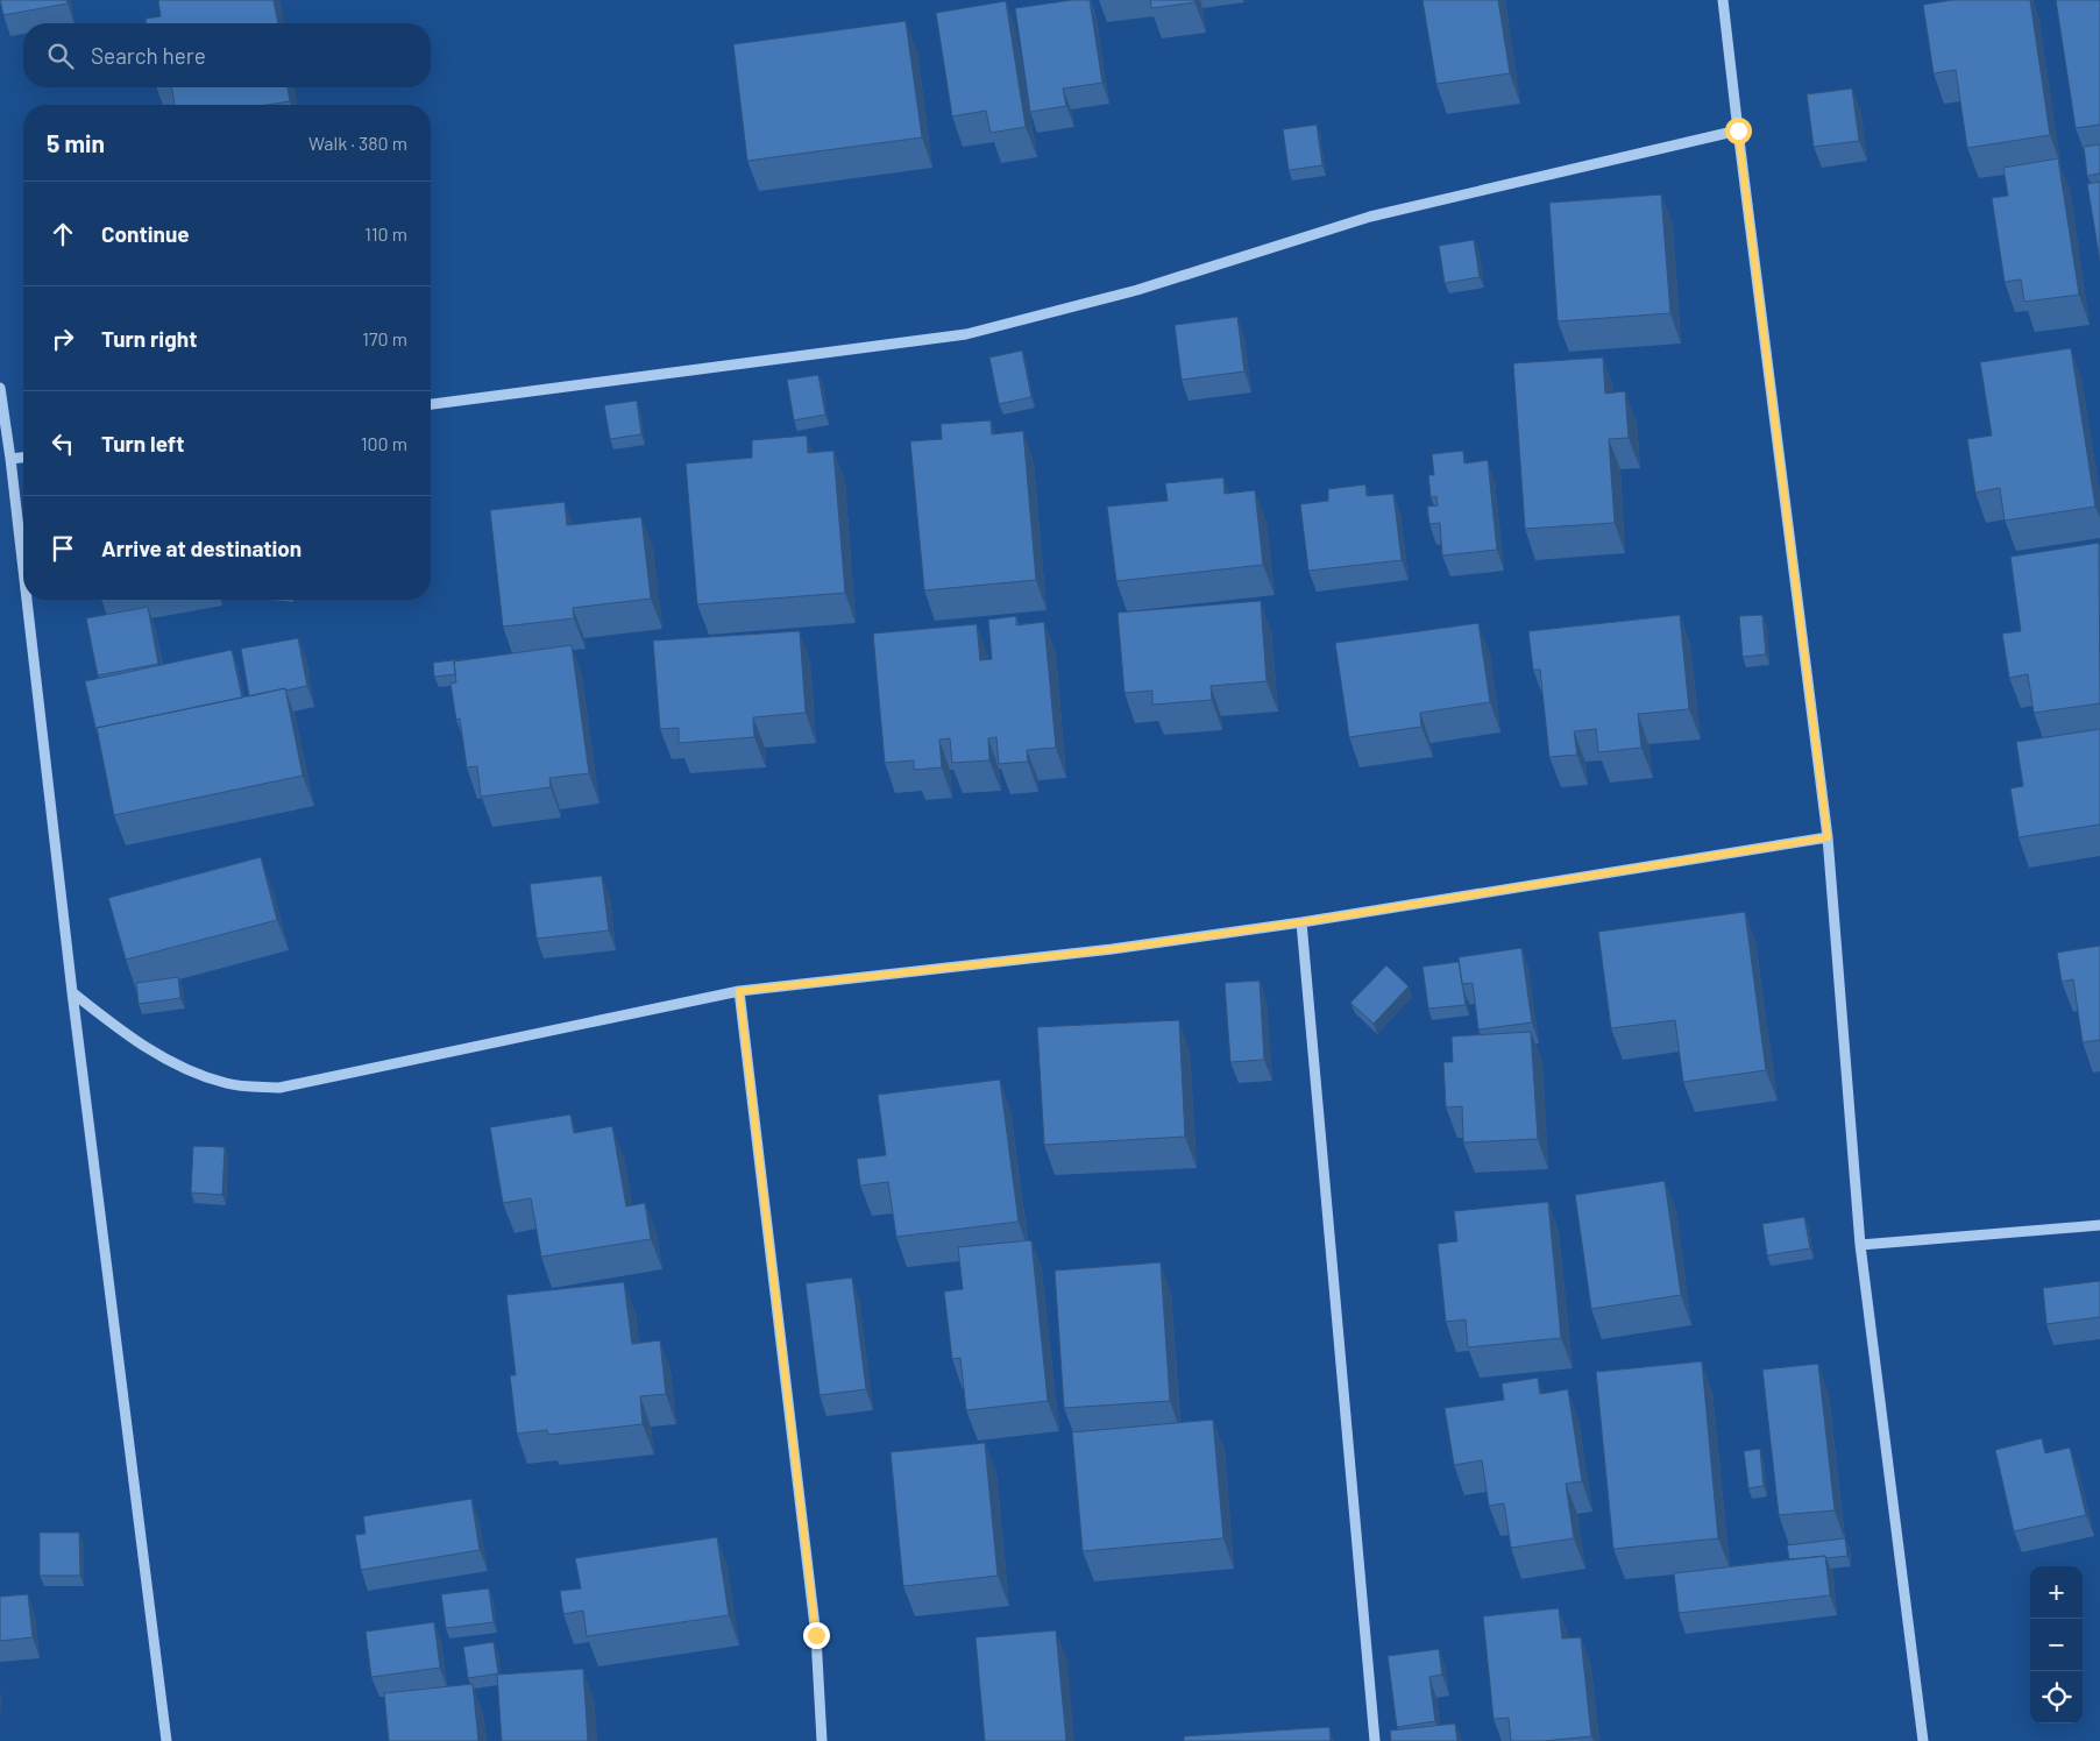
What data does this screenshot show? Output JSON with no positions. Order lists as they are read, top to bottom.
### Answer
{
  "page": {
    "search": "Search here",
    "heading": ["5 min", "Walk · 380 m"],
    "list": [
      ["Continue", "110 m"],
      ["Turn right", "170 m"],
      ["Turn left", "100 m"],
      "Arrive at destination"
    ],
    "map_buttons": ["+", "−"]
  }
}
